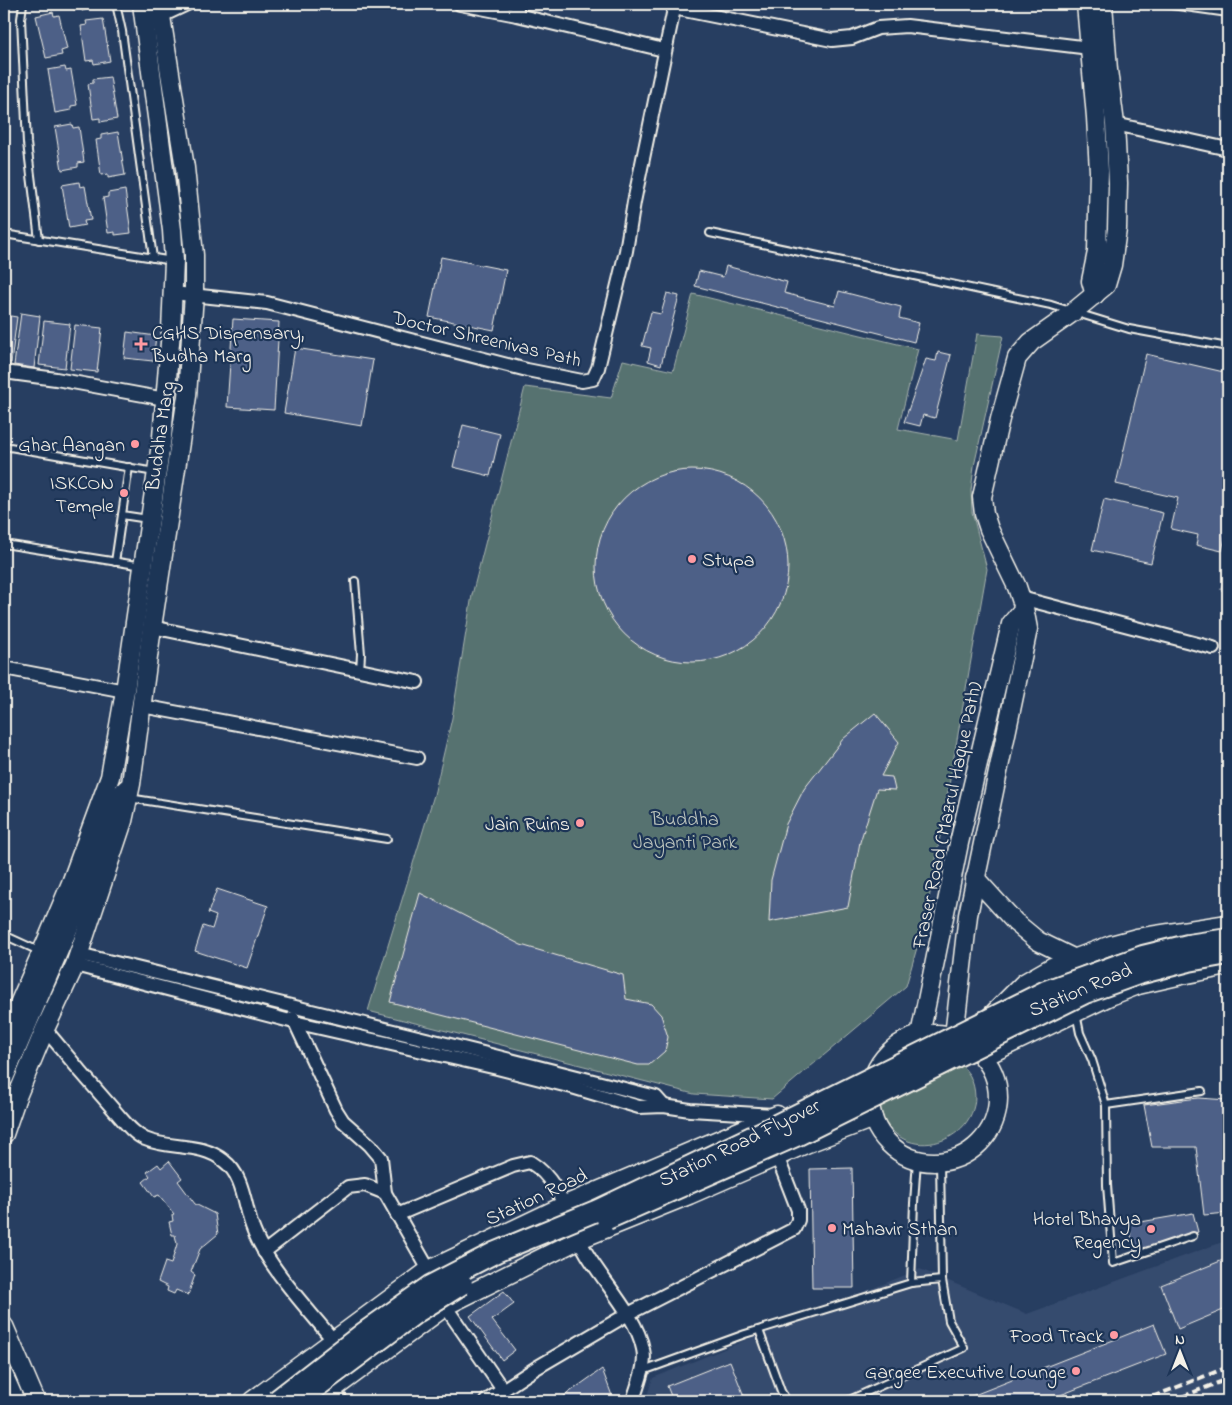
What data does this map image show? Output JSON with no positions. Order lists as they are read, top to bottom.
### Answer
{
  "streets": {
    "main road": [
      "Buddha Marg",
      "Fraser Road (Mazrul Haque Path)",
      "Station Road",
      "Station Road Flyover"
    ],
    "street": ["Doctor Shreenivas Path"]
  },
  "crossings": [
    ["Doctor Shreenivas Path", "Buddha Marg"],
    ["Fraser Road (Mazrul Haque Path)", "Station Road"]
  ],
  "parks": ["Buddha Jayanti Park"],
  "places": {
    "health": ["CGHS Dispensary, Budha Marg"],
    "other": [
      "Ghar Aangan",
      "ISKCON Temple",
      "Stupa",
      "Jain Ruins",
      "Mahavir Sthan",
      "Hotel Bhavya Regency",
      "Food Track",
      "Gargee Executive Lounge"
    ]
  },
  "north": "top"
}
